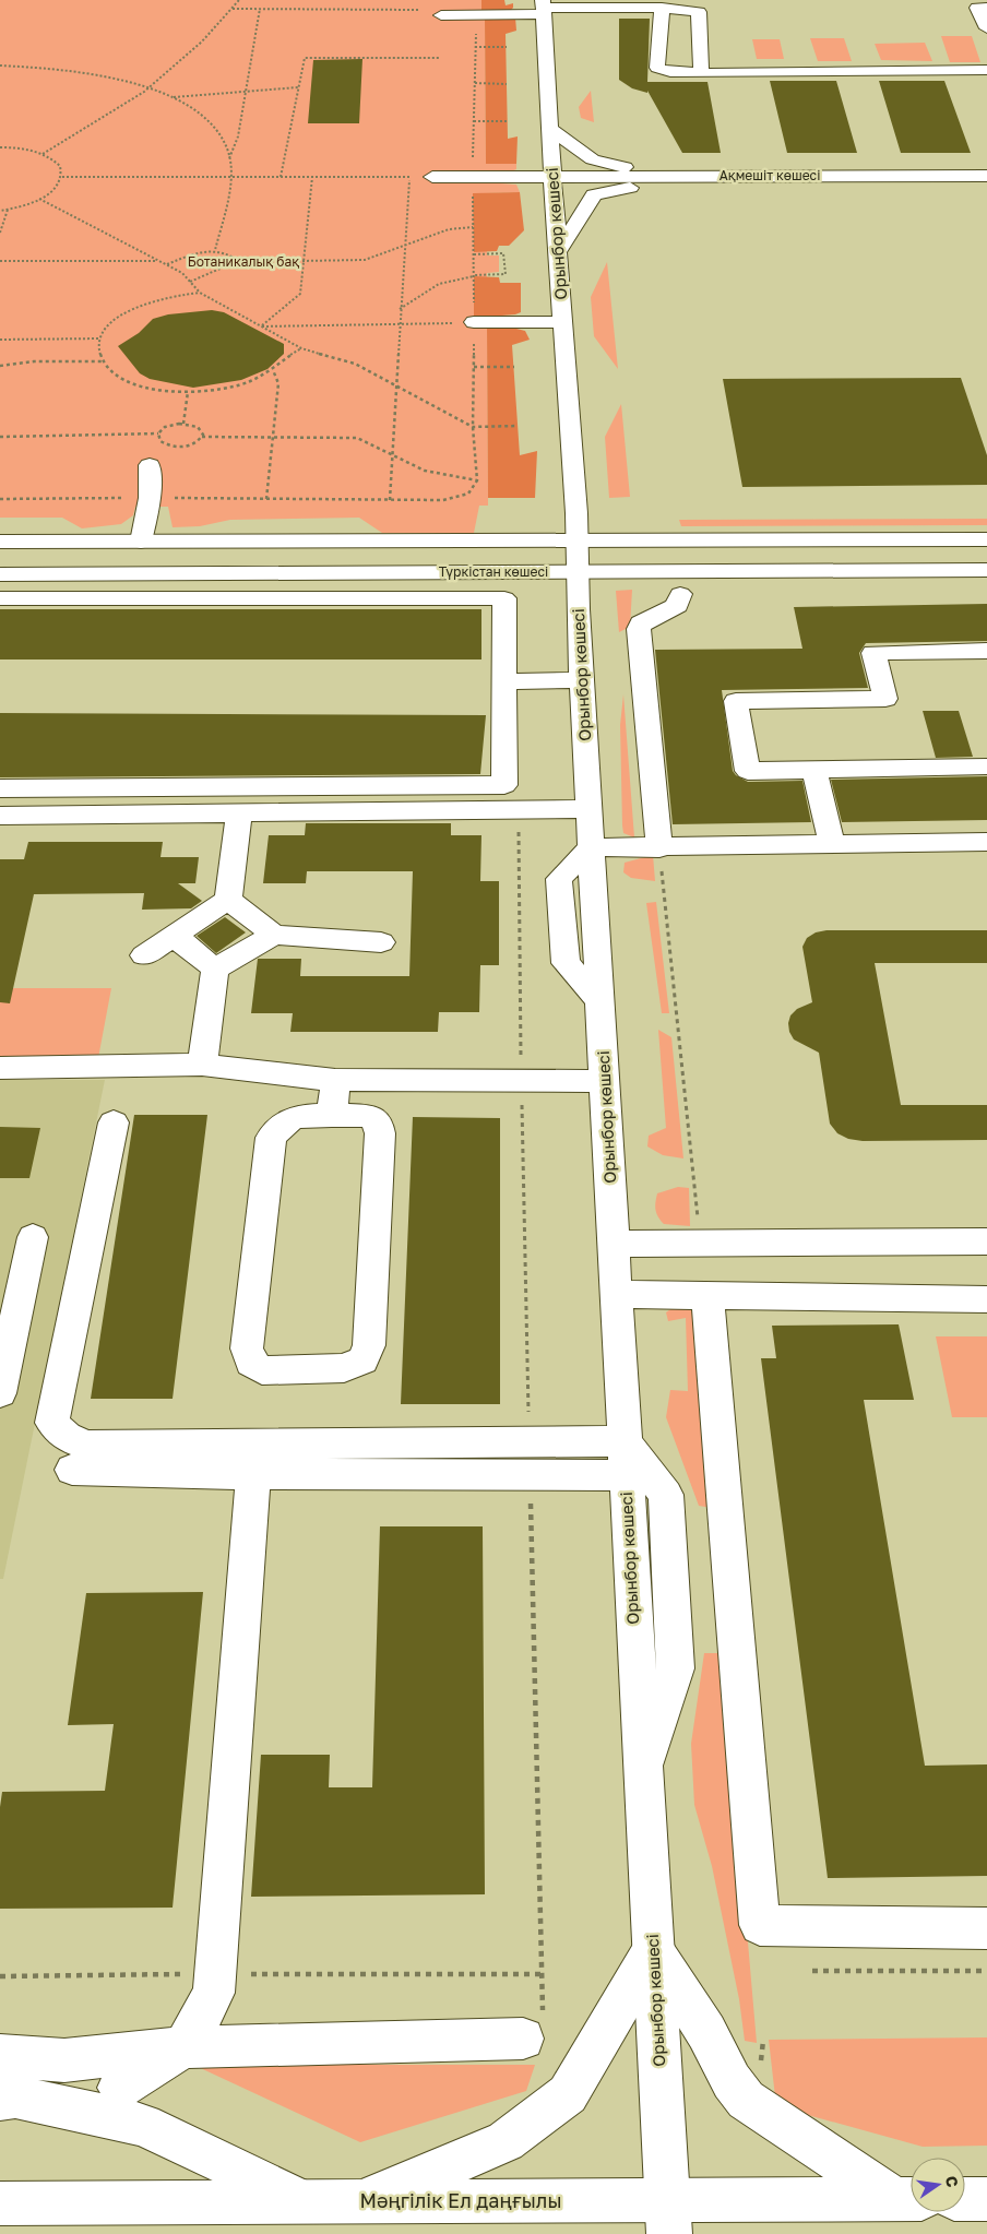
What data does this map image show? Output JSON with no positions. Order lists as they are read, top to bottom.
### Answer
{
  "streets": {
    "street": [
      "Ақмешіт көшесі",
      "Орынбор көшесі",
      "Түркістан көшесі",
      "Мәңгілік Ел даңғылы"
    ]
  },
  "crossings": [
    ["Ақмешіт көшесі", "Орынбор көшесі"],
    ["Орынбор көшесі", "Түркістан көшесі"],
    ["Орынбор көшесі", "Мәңгілік Ел даңғылы"]
  ],
  "parks": ["Ботаникалық бақ"],
  "north": "right"
}
